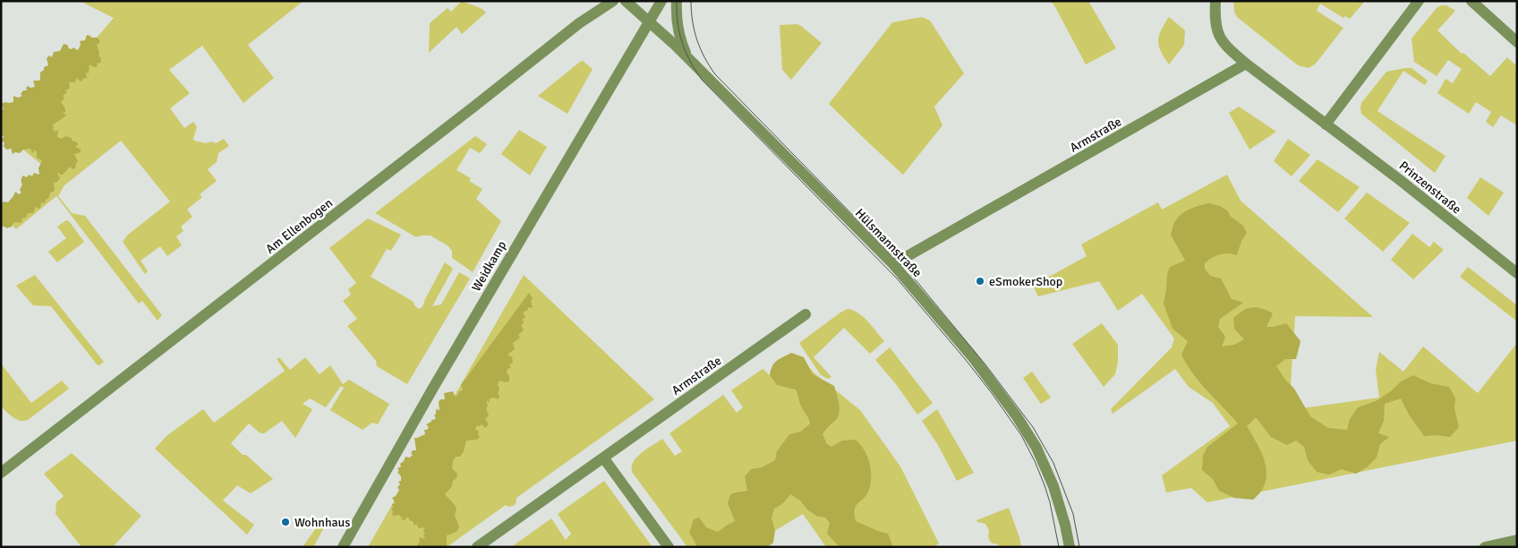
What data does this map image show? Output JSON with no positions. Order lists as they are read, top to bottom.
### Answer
{
  "streets": {
    "street": [
      "Armstraße",
      "Prinzenstraße",
      "Am Ellenbogen",
      "Hülsmannstraße",
      "Weidkamp"
    ]
  },
  "crossings": [
    ["Armstraße", "Prinzenstraße"],
    ["Armstraße", "Hülsmannstraße"],
    ["Hülsmannstraße", "Weidkamp"]
  ],
  "places": ["eSmokerShop", "Wohnhaus"]
}
